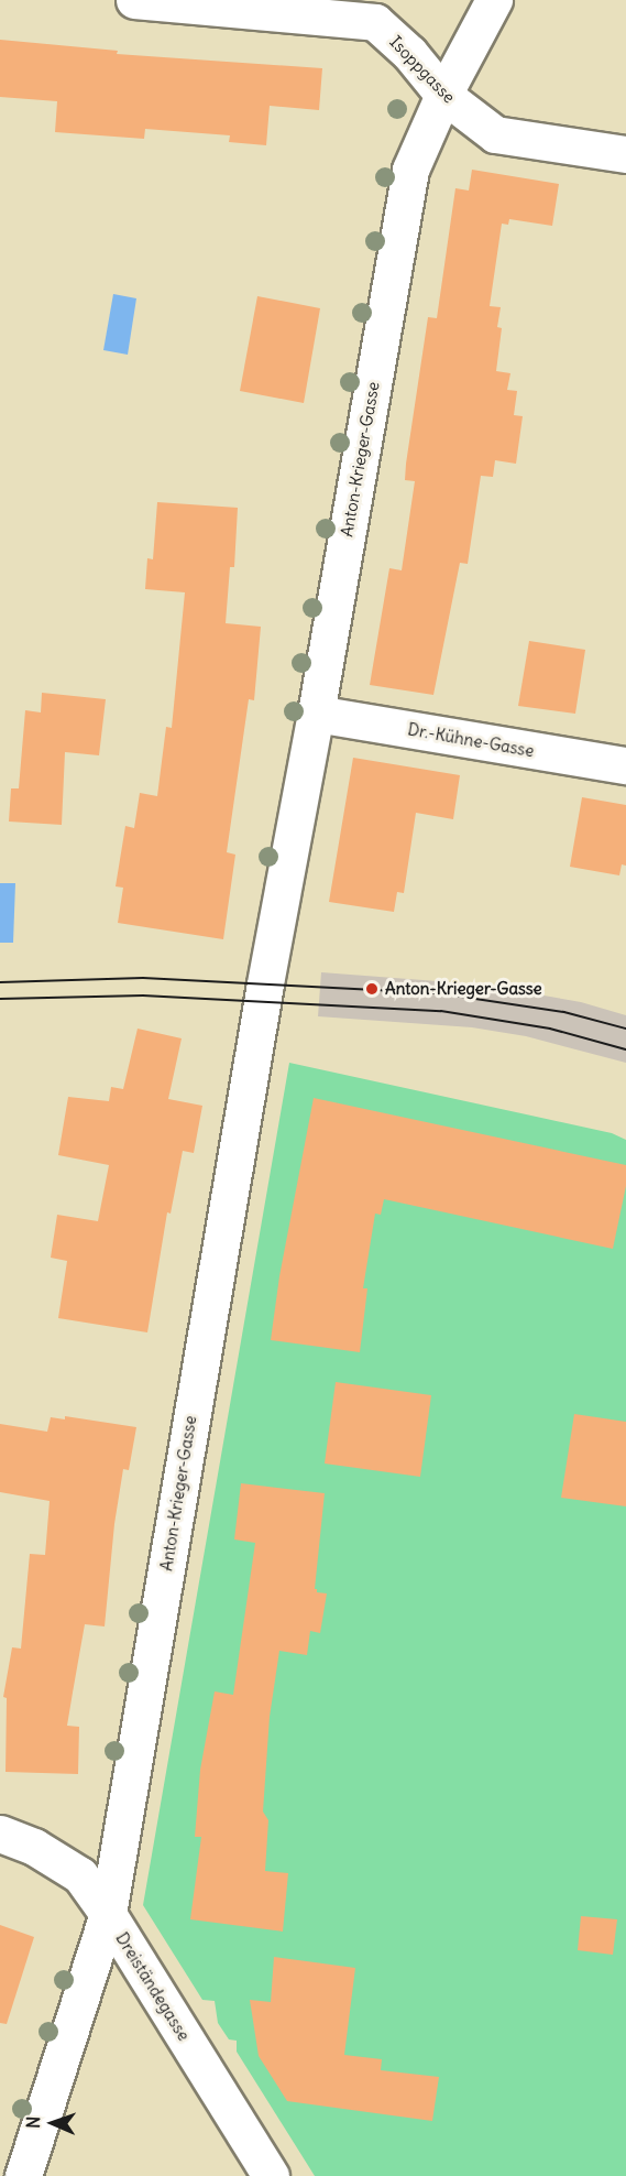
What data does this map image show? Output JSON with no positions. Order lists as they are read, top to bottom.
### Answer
{
  "streets": {
    "street": [
      "Isoppgasse",
      "Anton-Krieger-Gasse",
      "Dr.-Kühne-Gasse",
      "Dreiständegasse"
    ]
  },
  "crossings": [
    ["Isoppgasse", "Anton-Krieger-Gasse"],
    ["Anton-Krieger-Gasse", "Dr.-Kühne-Gasse"],
    ["Anton-Krieger-Gasse", "Dreiständegasse"]
  ],
  "places": ["Anton-Krieger-Gasse"],
  "north": "left"
}
